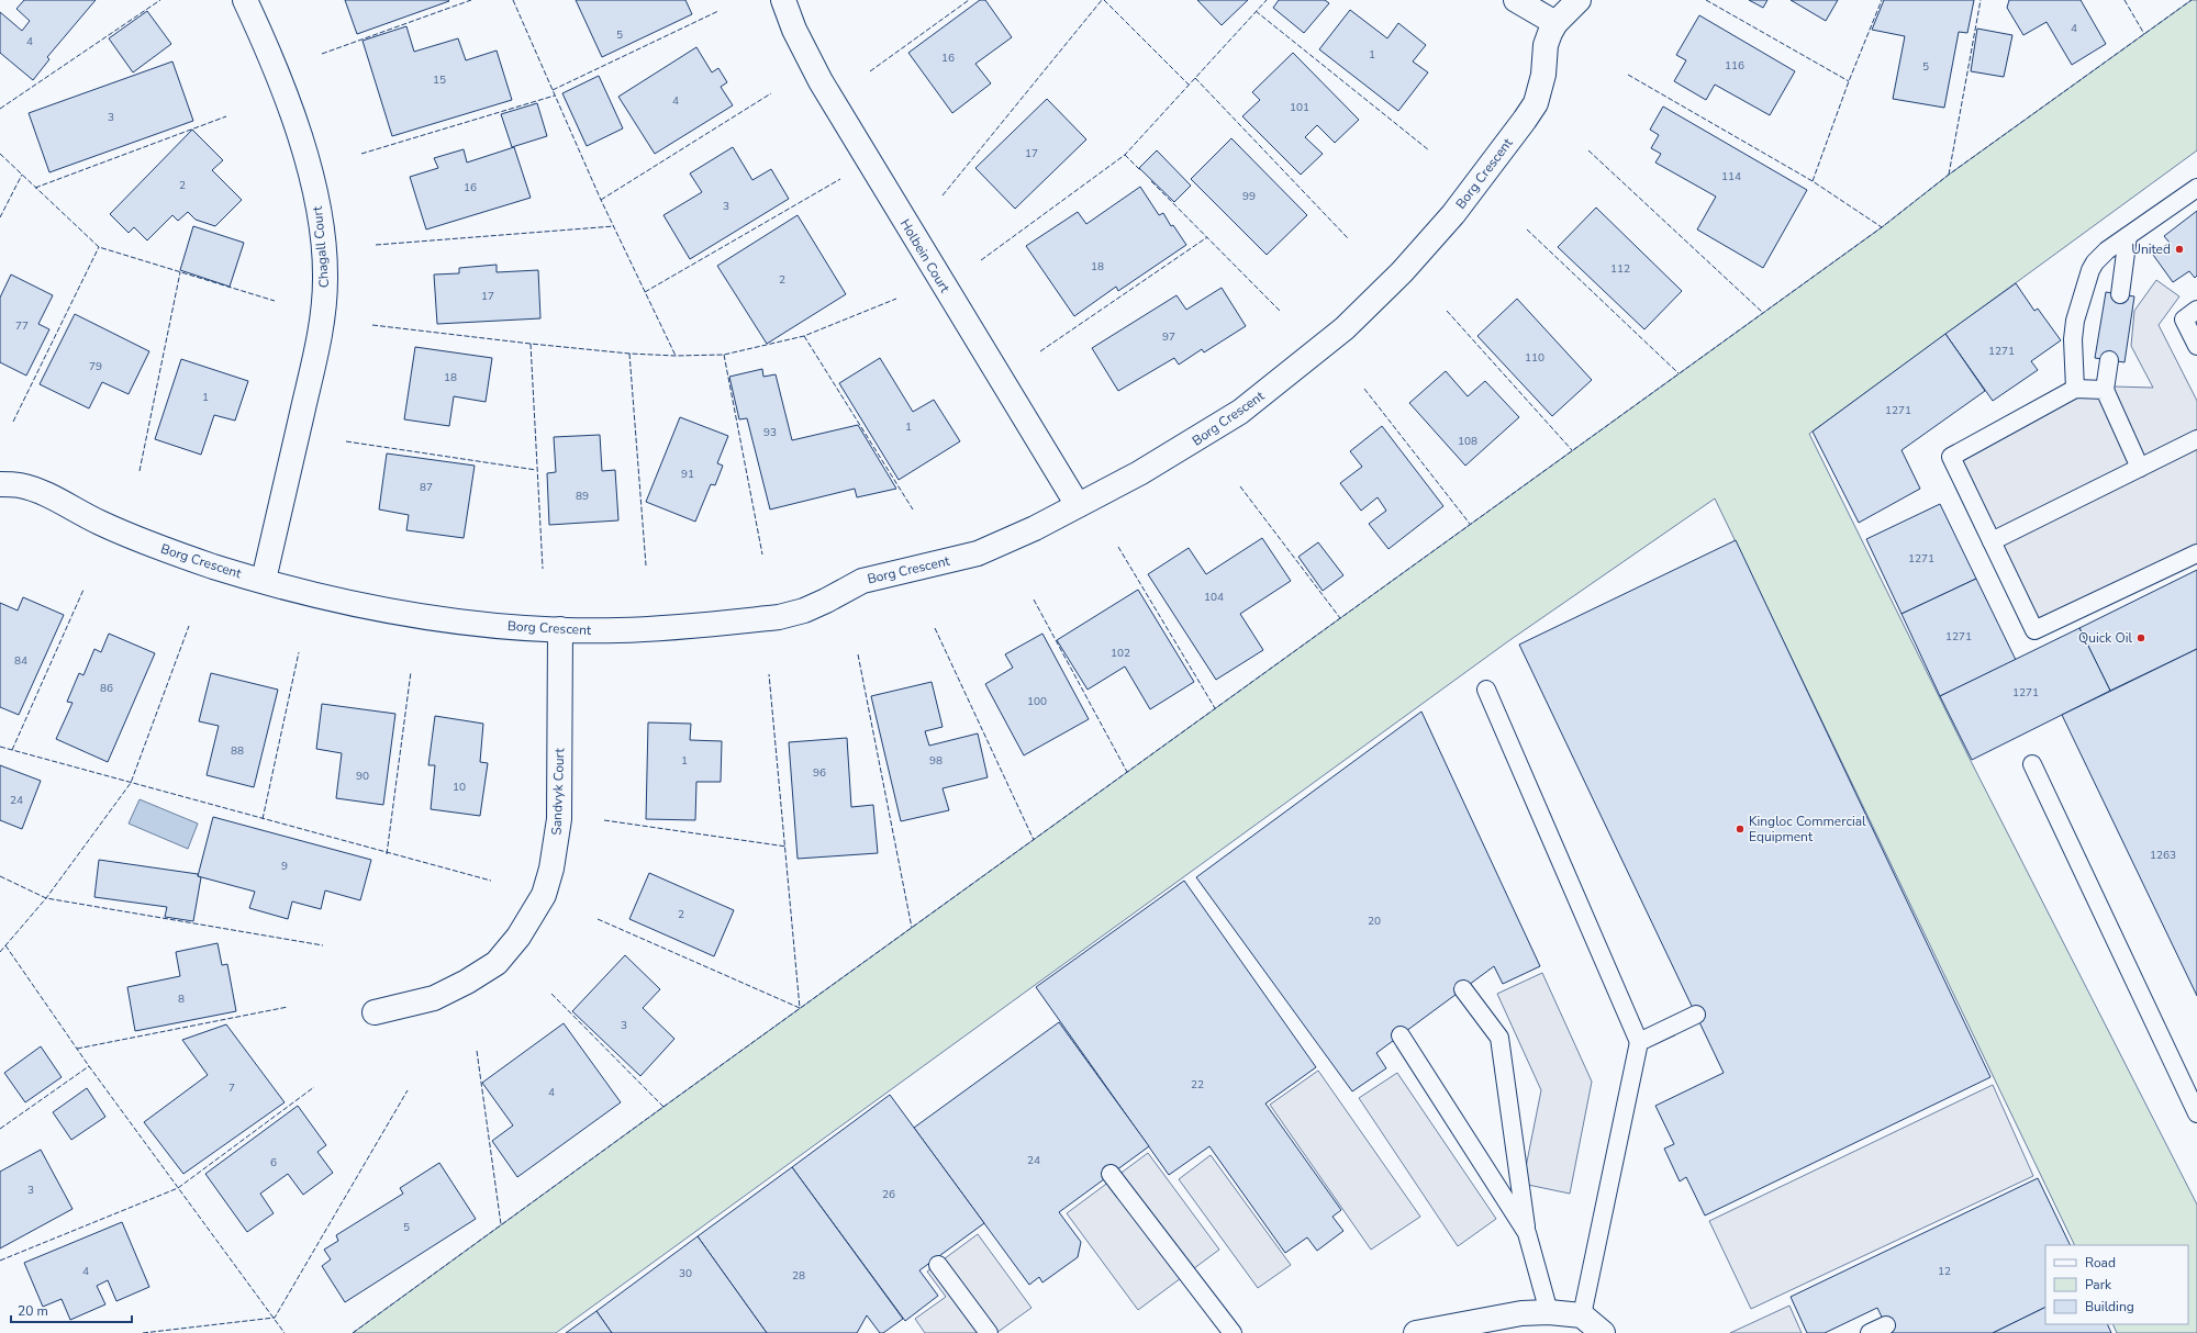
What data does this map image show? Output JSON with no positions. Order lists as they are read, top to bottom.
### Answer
{
  "streets": {
    "street": [
      "Borg Crescent",
      "Chagall Court",
      "Holbein Court",
      "Sandvyk Court"
    ]
  },
  "crossings": [
    ["Borg Crescent", "Chagall Court"],
    ["Borg Crescent", "Holbein Court"],
    ["Borg Crescent", "Sandvyk Court"]
  ],
  "places": ["United", "Quick Oil", "Kingloc Commercial Equipment"],
  "house_numbers": [
    "4",
    "5",
    "4",
    "1",
    "16",
    "116",
    "5",
    "15",
    "4",
    "101",
    "3",
    "17",
    "114",
    "2",
    "16",
    "99",
    "3",
    "18",
    "112",
    "2",
    "17",
    "77",
    "97",
    "1271",
    "110",
    "79",
    "18",
    "1",
    "1271",
    "1",
    "93",
    "108",
    "91",
    "87",
    "89",
    "1271",
    "104",
    "1271",
    "102",
    "84",
    "86",
    "1271",
    "100",
    "88",
    "1",
    "98",
    "96",
    "90",
    "10",
    "24",
    "1263",
    "9",
    "2",
    "20",
    "8",
    "3",
    "22",
    "7",
    "4",
    "24",
    "6",
    "3",
    "26",
    "5",
    "4",
    "12",
    "30",
    "28"
  ],
  "legend": ["Road", "Park", "Building"],
  "scale_bar": "20 m"
}
